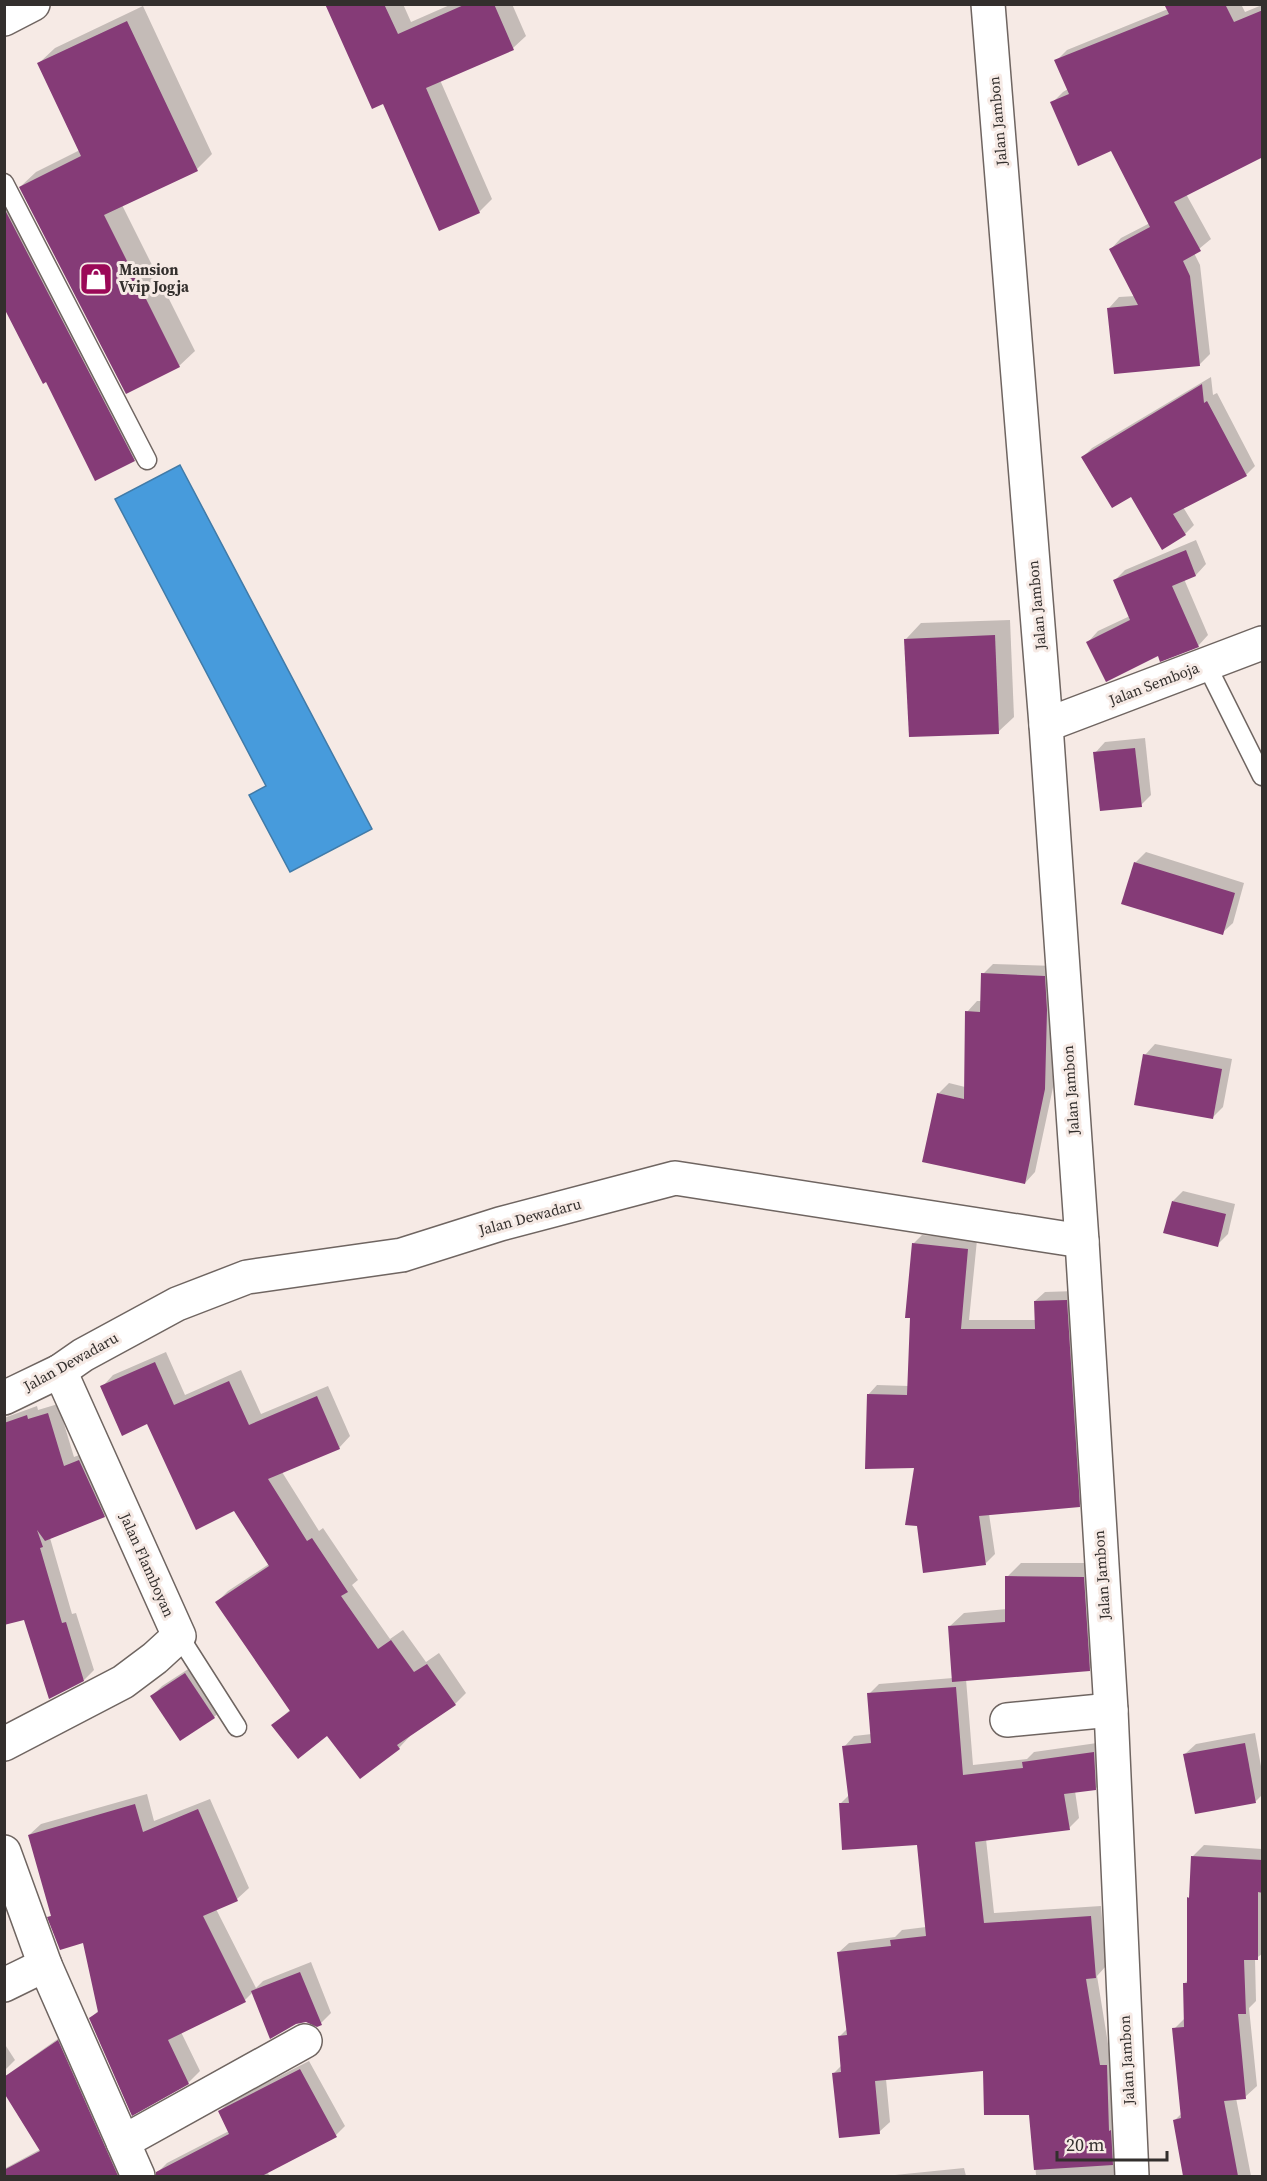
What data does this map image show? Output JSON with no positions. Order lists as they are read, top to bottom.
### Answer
{
  "streets": {
    "street": [
      "Jalan Jambon",
      "Jalan Semboja",
      "Jalan Dewadaru",
      "Jalan Flamboyan"
    ]
  },
  "crossings": [
    ["Jalan Jambon", "Jalan Semboja"],
    ["Jalan Jambon", "Jalan Dewadaru"],
    ["Jalan Dewadaru", "Jalan Flamboyan"]
  ],
  "places": {
    "shop": ["Mansion Vvip Jogja"]
  },
  "scale_bar": "20 m"
}
